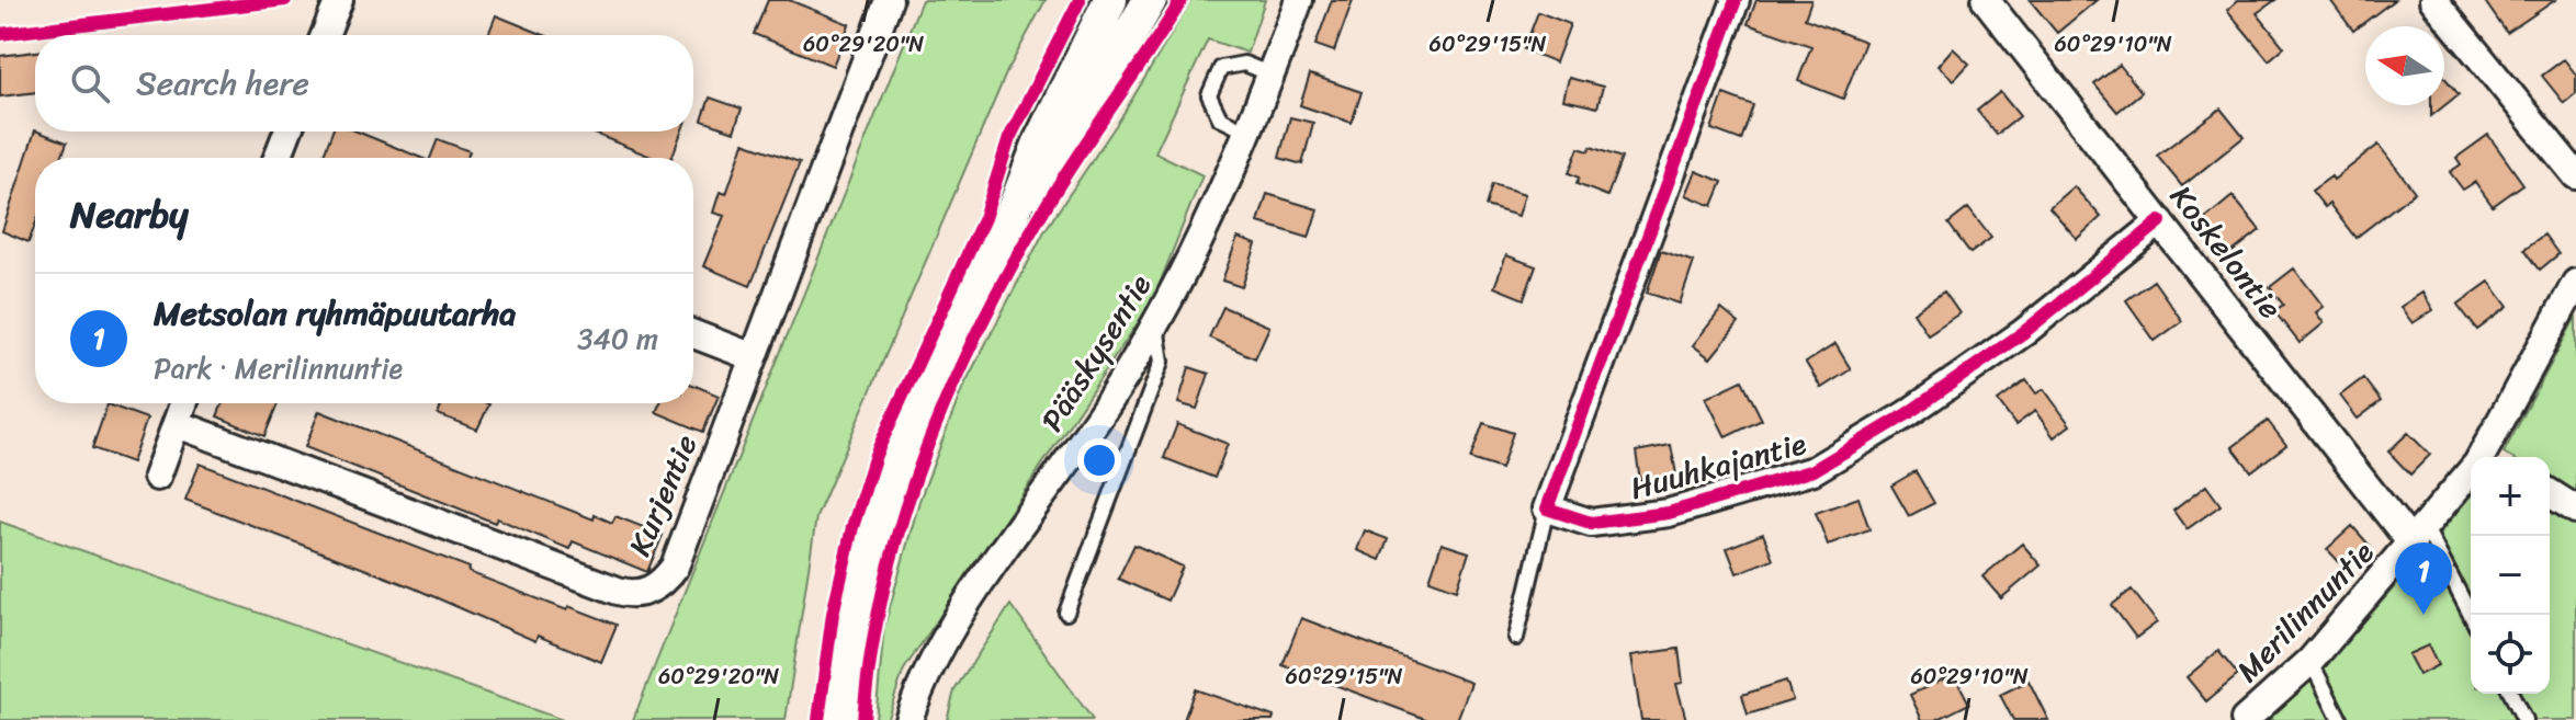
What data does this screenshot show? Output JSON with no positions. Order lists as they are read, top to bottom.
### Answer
{
  "streets": {
    "street": [
      "Koskelontie",
      "Pääskysentie",
      "Huuhkajantie",
      "Kurjentie",
      "Merilinnuntie"
    ]
  },
  "crossings": [
    ["Koskelontie", "Huuhkajantie"],
    ["Koskelontie", "Merilinnuntie"]
  ],
  "north": "left",
  "page": {
    "search": "Search here",
    "heading": "Nearby",
    "list": [
      {
        "mark": "1",
        "name": "Metsolan ryhmäpuutarha",
        "note": "Park · Merilinnuntie",
        "value": "340 m"
      }
    ],
    "map_buttons": ["+", "−"],
    "pins": "1"
  },
  "coordinates": ["60°29'20\"N", "60°29'15\"N", "60°29'10\"N"]
}
